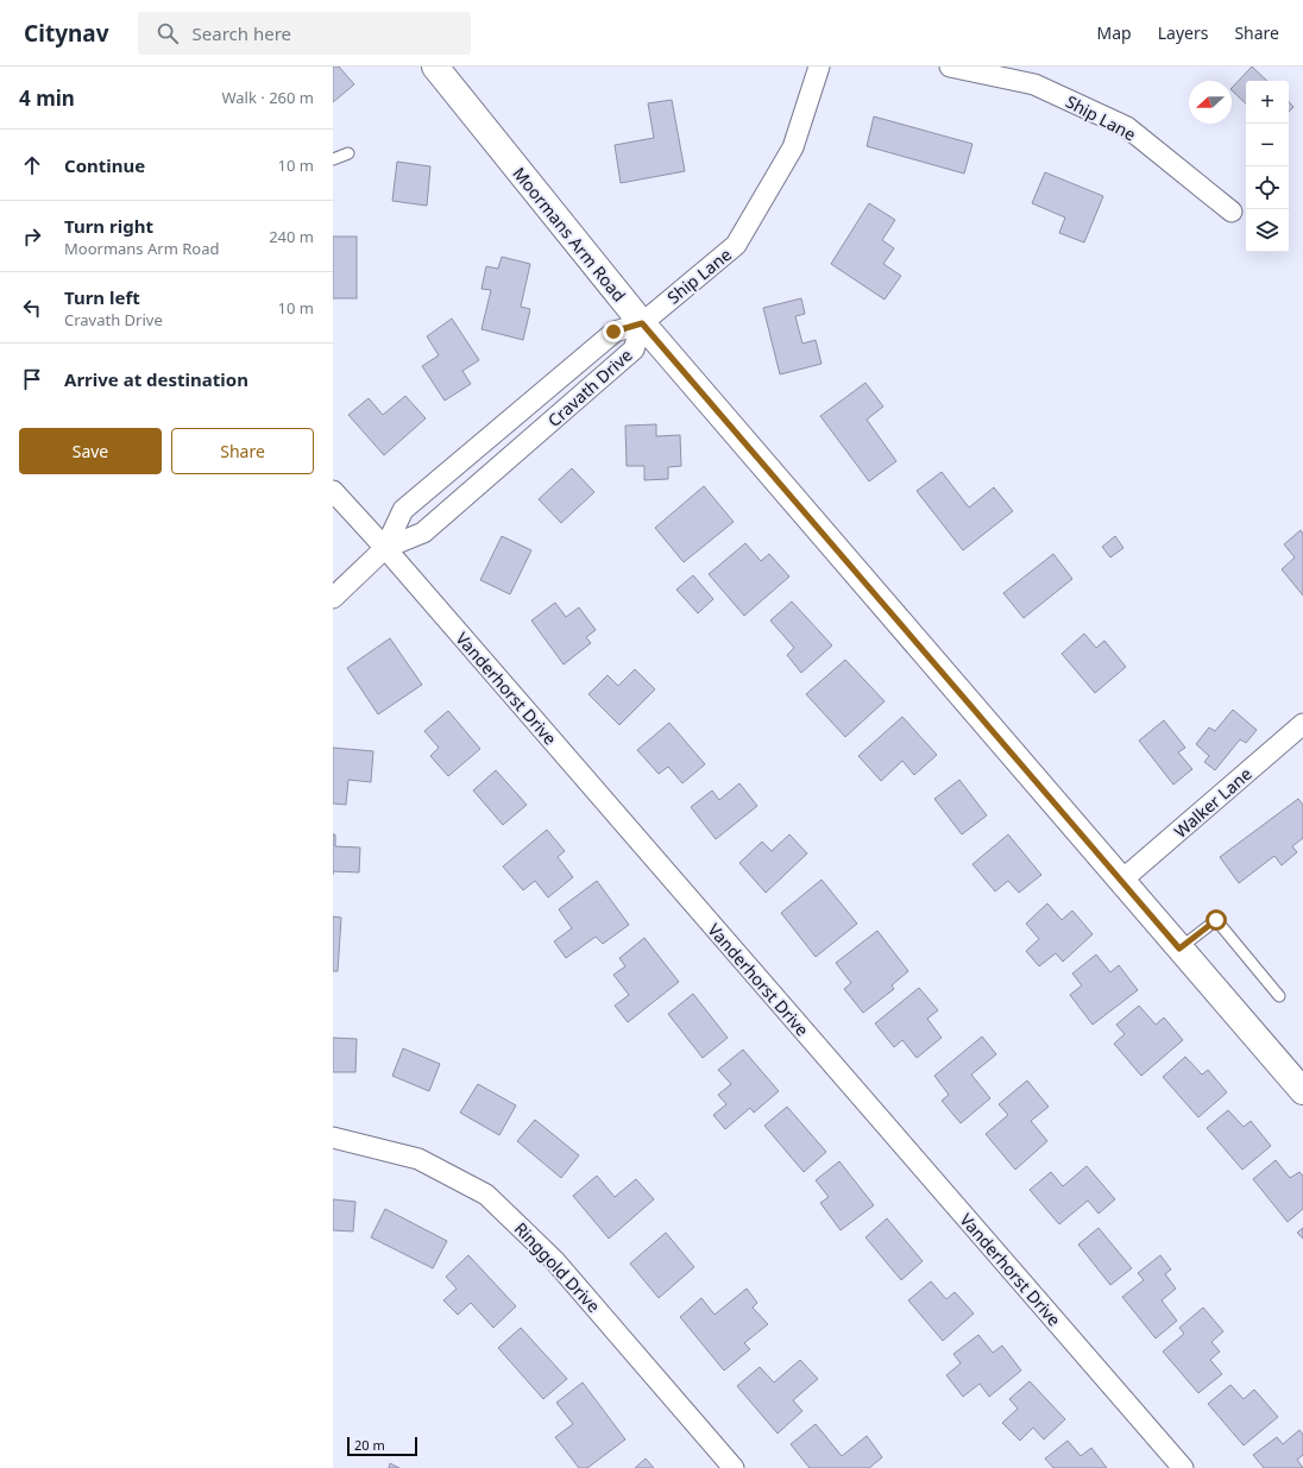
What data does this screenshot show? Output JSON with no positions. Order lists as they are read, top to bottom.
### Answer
{
  "streets": {
    "street": [
      "Ship Lane",
      "Moormans Arm Road",
      "Cravath Drive",
      "Vanderhorst Drive",
      "Walker Lane",
      "Ringgold Drive"
    ]
  },
  "crossings": [
    ["Ship Lane", "Moormans Arm Road"],
    ["Ship Lane", "Cravath Drive"],
    ["Moormans Arm Road", "Cravath Drive"],
    ["Moormans Arm Road", "Walker Lane"],
    ["Cravath Drive", "Vanderhorst Drive"]
  ],
  "scale_bar": "20 m",
  "north": "left",
  "page": {
    "header": "Citynav",
    "search": "Search here",
    "nav": ["Map", "Layers", "Share"],
    "heading": ["4 min", "Walk · 260 m"],
    "map_buttons": ["+", "−"],
    "list": [
      ["Continue", "10 m"],
      ["Turn right", "Moormans Arm Road", "240 m"],
      ["Turn left", "Cravath Drive", "10 m"],
      "Arrive at destination"
    ],
    "buttons": ["Save", "Share"],
    "scale": "20 m"
  }
}
